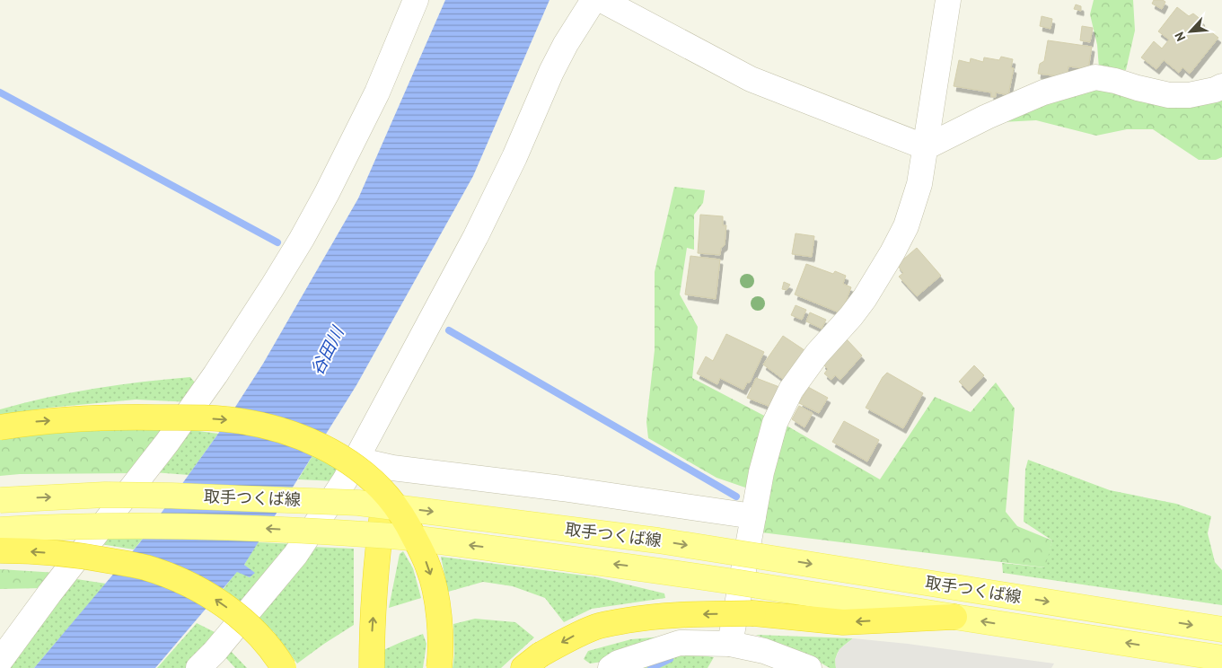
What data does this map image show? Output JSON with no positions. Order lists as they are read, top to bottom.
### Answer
{
  "streets": {
    "main road": ["取手つくば線"]
  },
  "water": ["谷田川"],
  "north": "bottom left"
}
